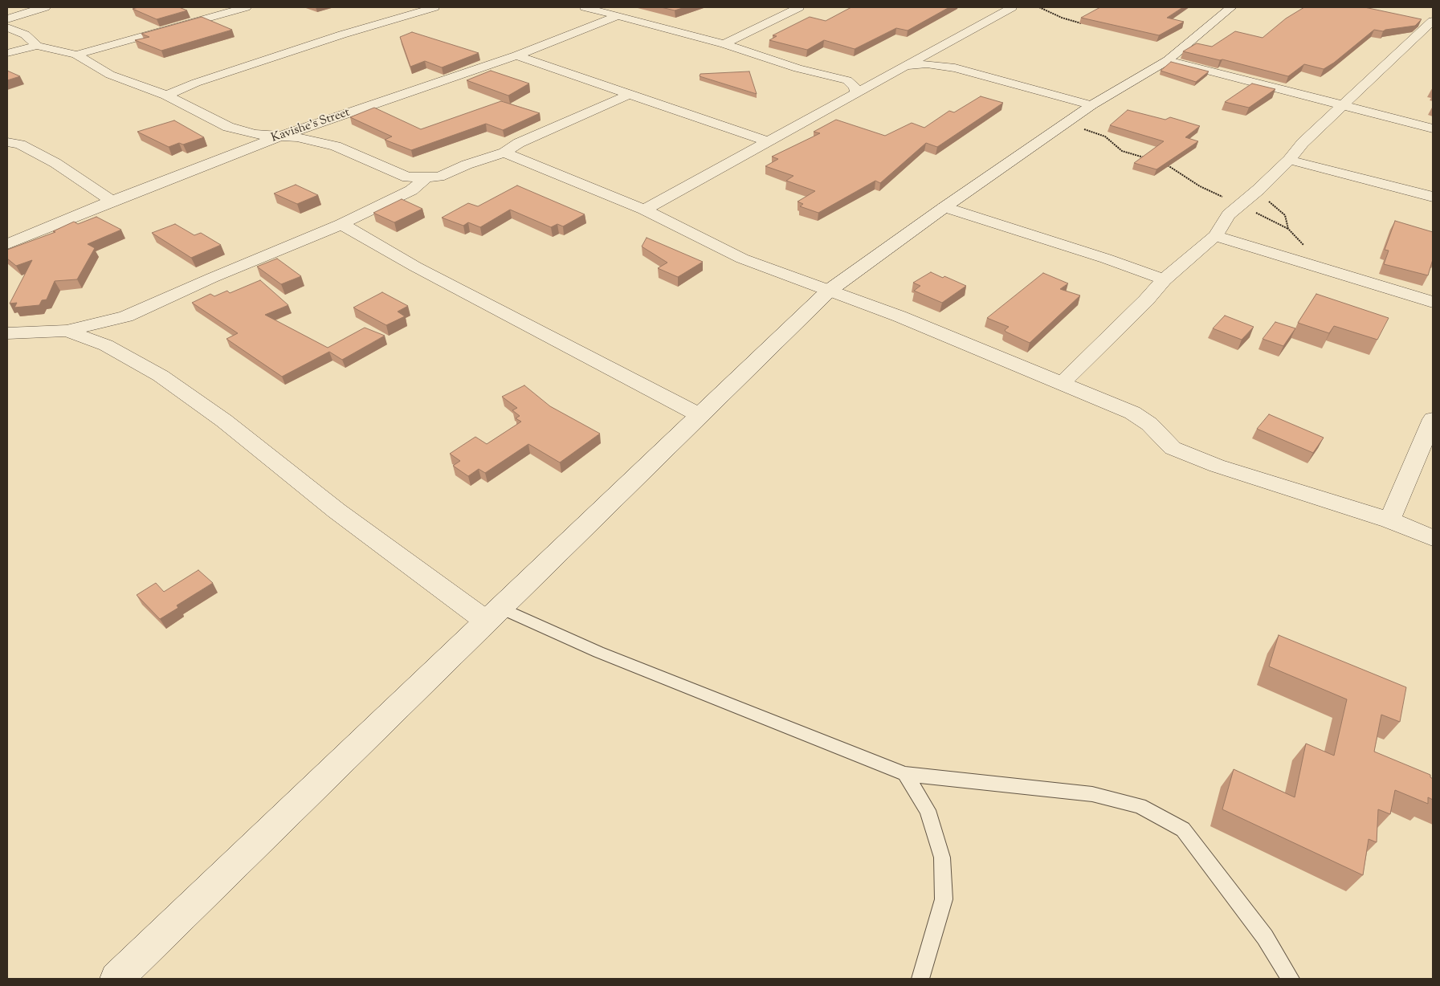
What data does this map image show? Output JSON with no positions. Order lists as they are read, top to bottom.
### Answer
{
  "streets": {
    "street": ["Kavishe’s Street"]
  }
}
